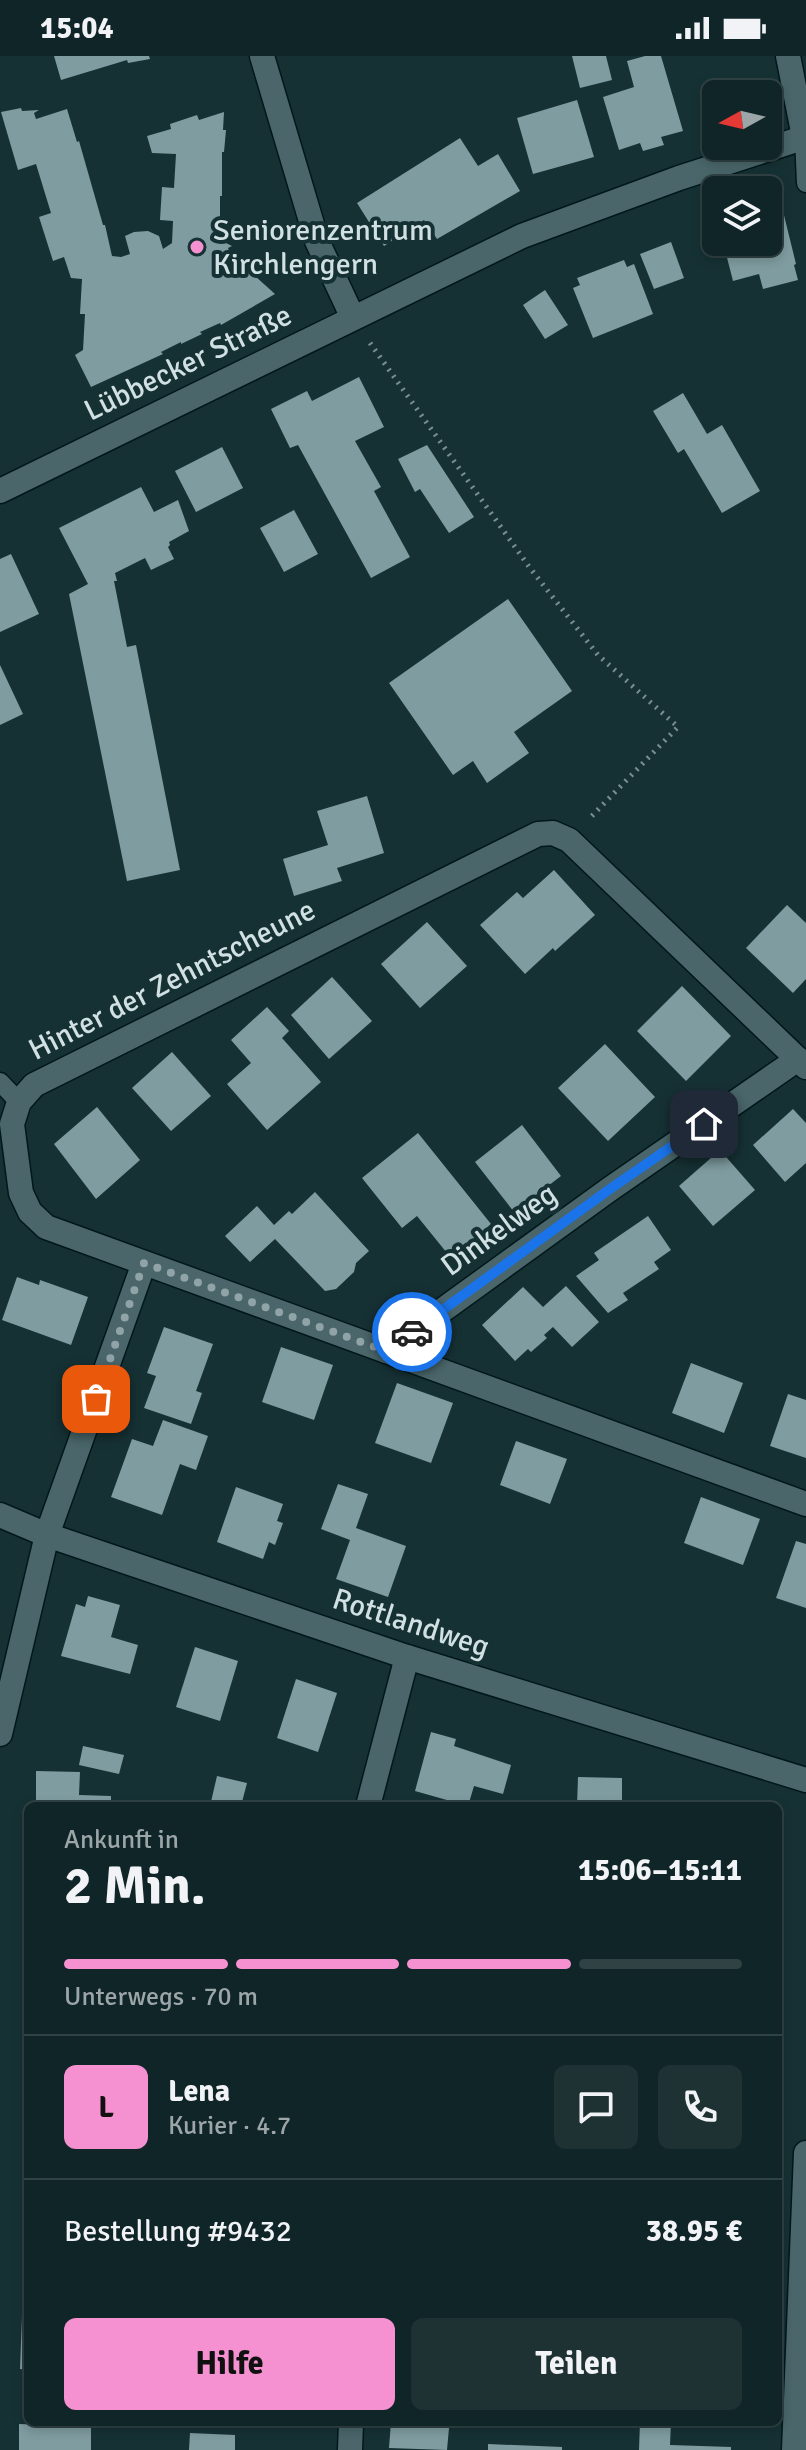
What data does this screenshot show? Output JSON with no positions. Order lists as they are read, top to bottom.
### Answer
{
  "streets": {
    "street": [
      "Lübbecker Straße",
      "Hinter der Zehntscheune",
      "Dinkelweg",
      "Rottlandweg"
    ]
  },
  "crossings": [
    ["Hinter der Zehntscheune", "Dinkelweg"]
  ],
  "places": ["Seniorenzentrum Kirchlengern"],
  "north": "left",
  "page": {
    "status": "15:04",
    "heading": ["2 Min.", "Ankunft in", "15:06–15:11"],
    "panel": [
      "Lena",
      "Kurier · 4.7",
      "Bestellung #9432",
      "38.95 €"
    ],
    "bar": "Unterwegs · 70 m",
    "round": "L",
    "buttons": ["Hilfe", "Teilen"]
  }
}
